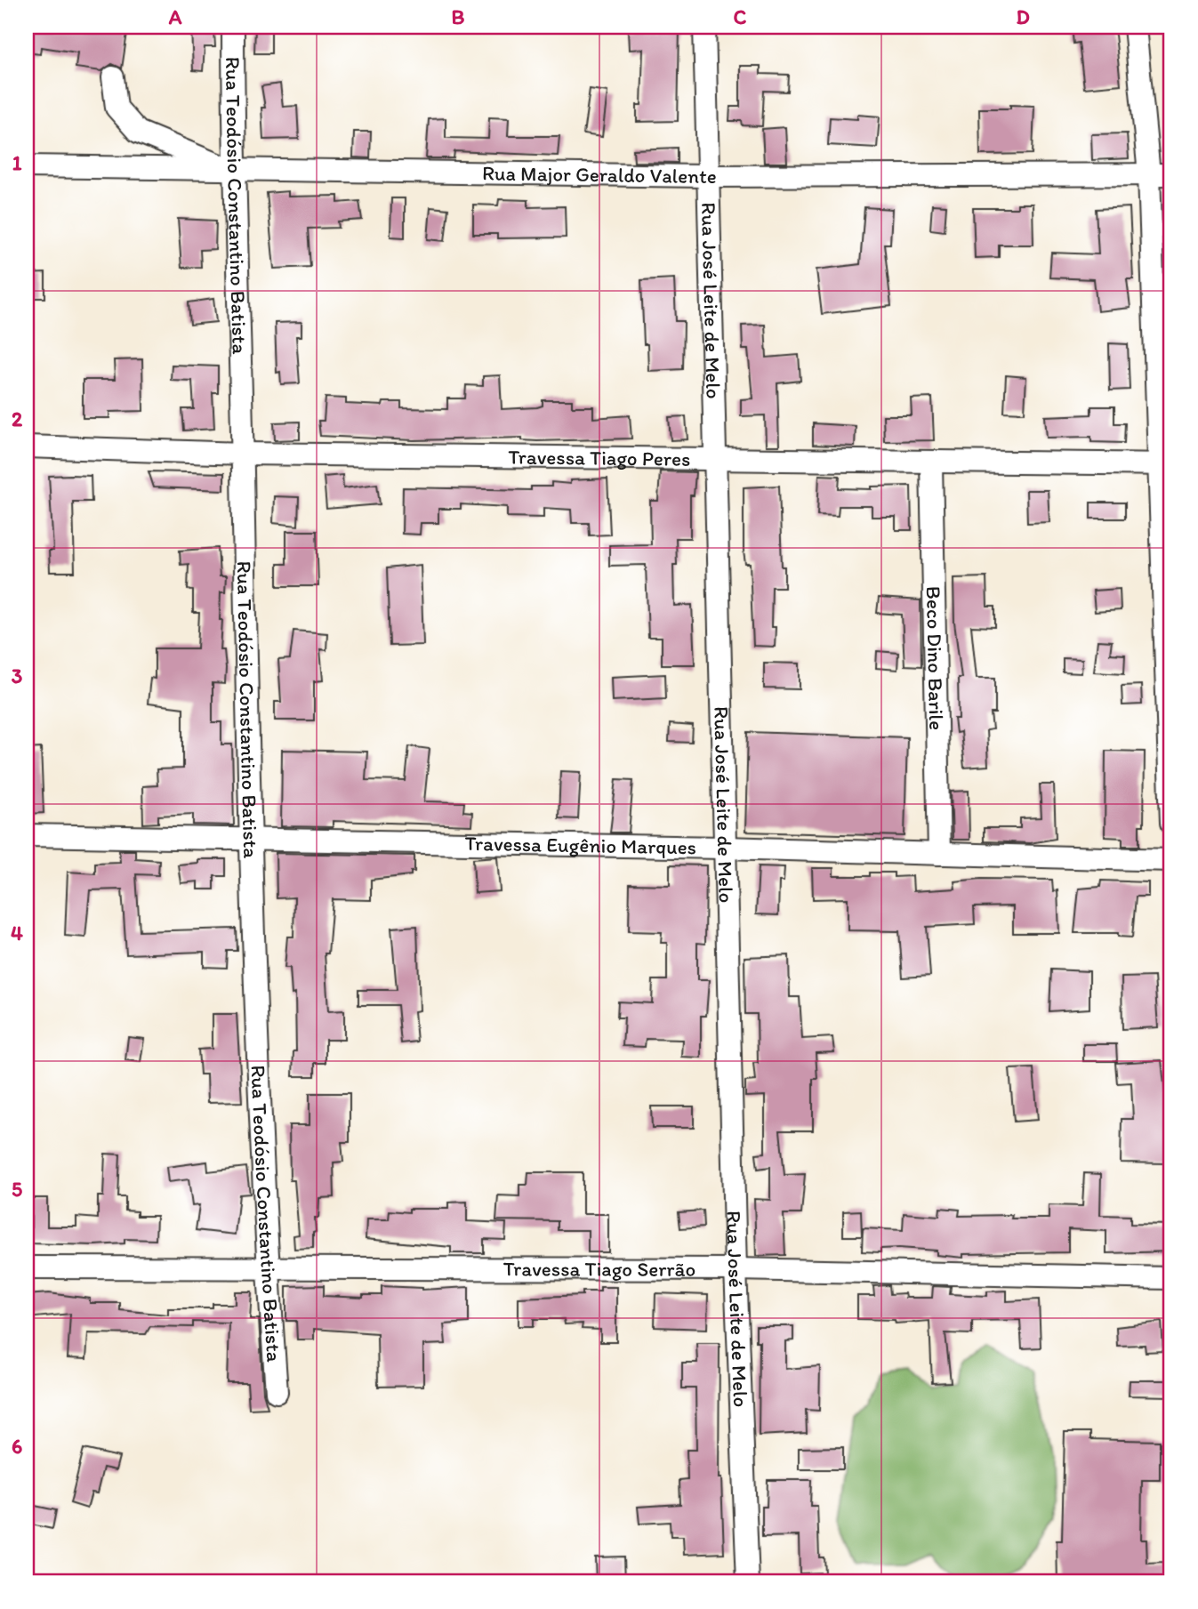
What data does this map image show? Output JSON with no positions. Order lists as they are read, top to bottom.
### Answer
{
  "streets": {
    "street": [
      "Rua Major Geraldo Valente",
      "Rua Teodósio Constantino Batista",
      "Rua José Leite de Melo",
      "Travessa Tiago Peres",
      "Beco Dino Barile",
      "Travessa Eugênio Marques",
      "Travessa Tiago Serrão"
    ]
  },
  "crossings": [
    ["Rua Major Geraldo Valente", "Rua Teodósio Constantino Batista"],
    ["Rua Major Geraldo Valente", "Rua José Leite de Melo"],
    ["Rua Teodósio Constantino Batista", "Travessa Tiago Peres"],
    ["Rua Teodósio Constantino Batista", "Travessa Eugênio Marques"],
    ["Rua Teodósio Constantino Batista", "Travessa Tiago Serrão"],
    ["Rua José Leite de Melo", "Travessa Tiago Peres"],
    ["Rua José Leite de Melo", "Travessa Eugênio Marques"],
    ["Rua José Leite de Melo", "Travessa Tiago Serrão"],
    ["Travessa Tiago Peres", "Beco Dino Barile"],
    ["Beco Dino Barile", "Travessa Eugênio Marques"]
  ],
  "grid": {
    "columns": [
      "A",
      "B",
      "C",
      "D"
    ],
    "rows": [
      "1",
      "2",
      "3",
      "4",
      "5",
      "6"
    ]
  }
}
